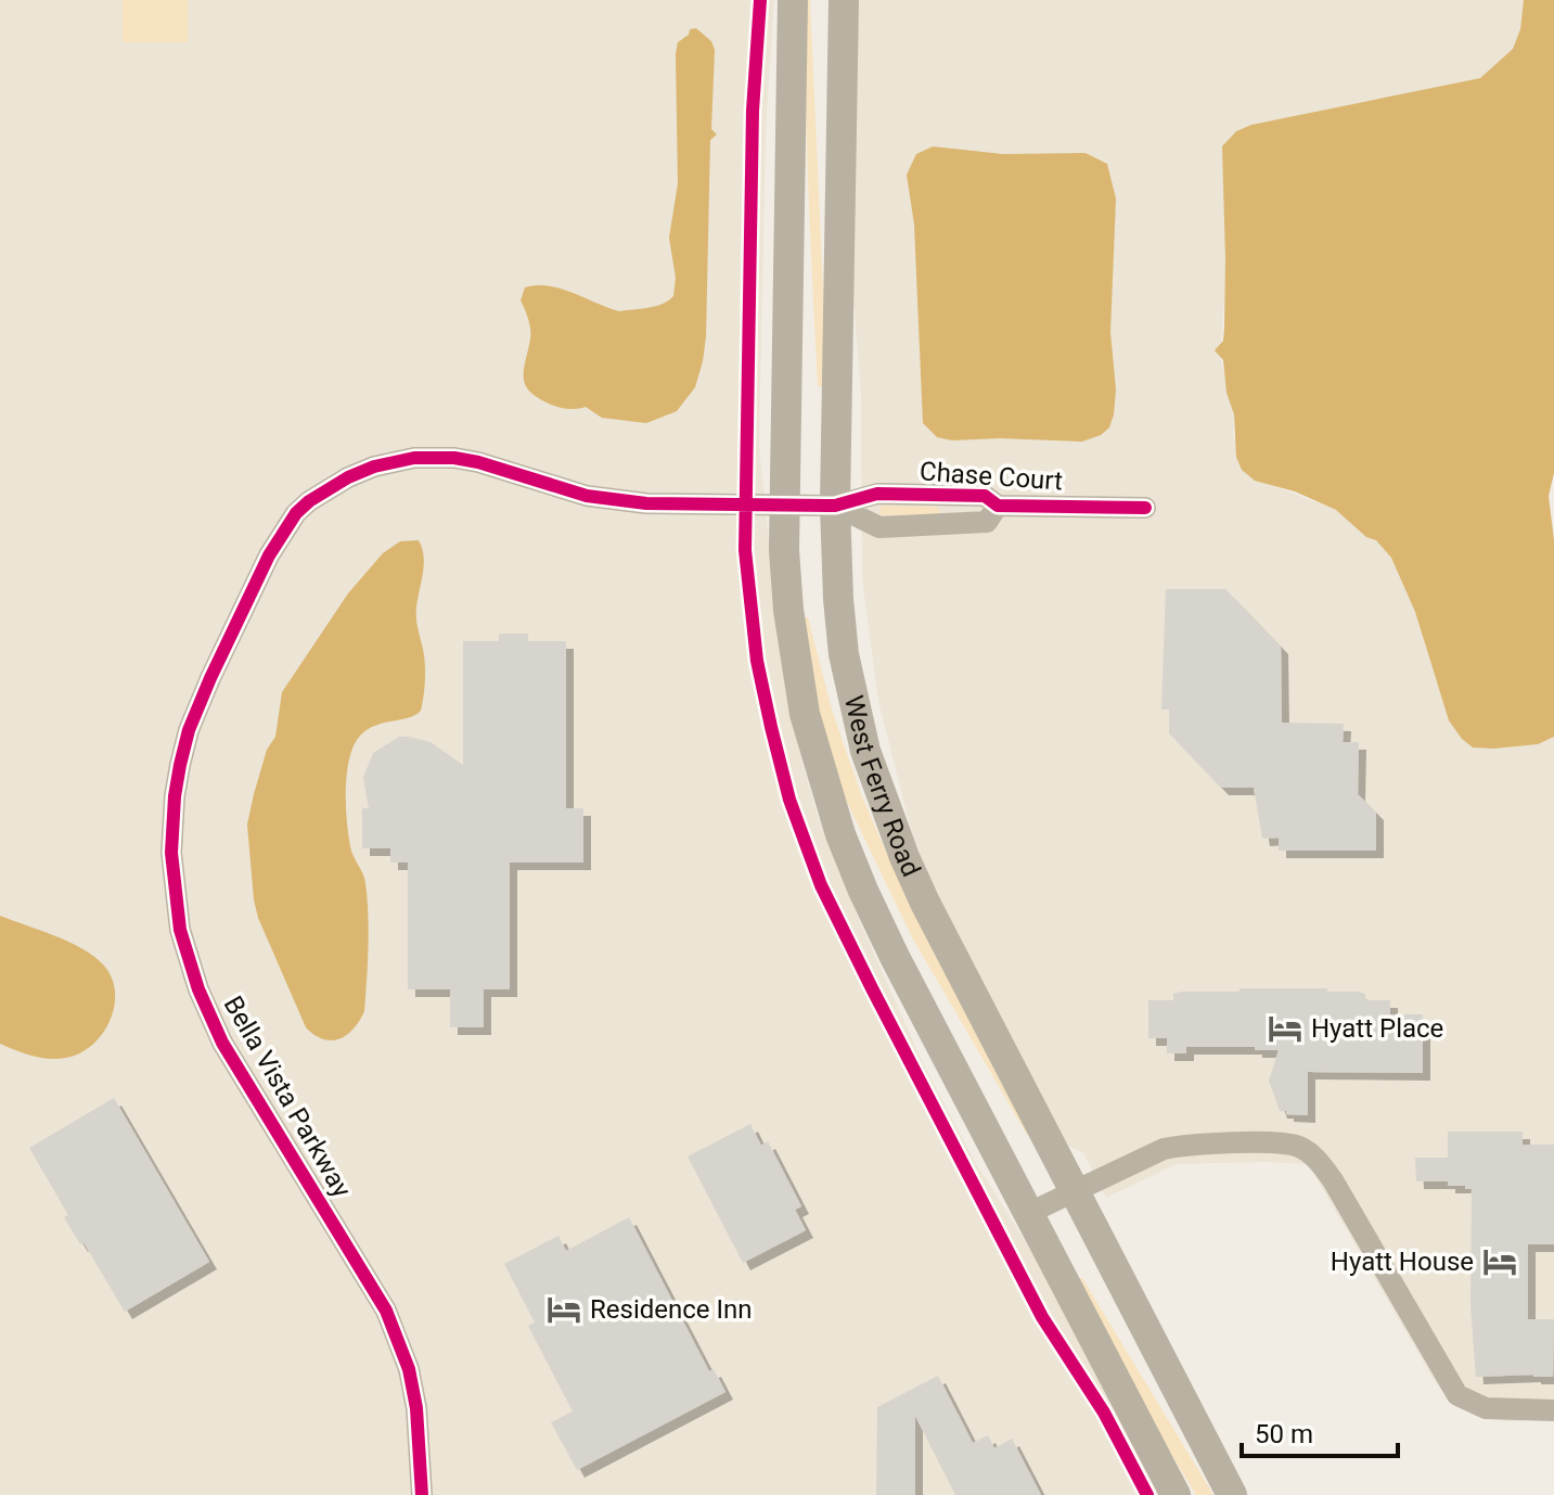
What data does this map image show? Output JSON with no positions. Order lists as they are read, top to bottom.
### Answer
{
  "streets": {
    "main road": ["West Ferry Road"],
    "street": ["Chase Court", "Bella Vista Parkway"]
  },
  "crossings": [
    ["Chase Court", "West Ferry Road"],
    ["Chase Court", "Bella Vista Parkway"],
    ["West Ferry Road", "Bella Vista Parkway"]
  ],
  "places": {
    "hotel": ["Hyatt Place", "Hyatt House", "Residence Inn"]
  },
  "scale_bar": "50 m"
}
